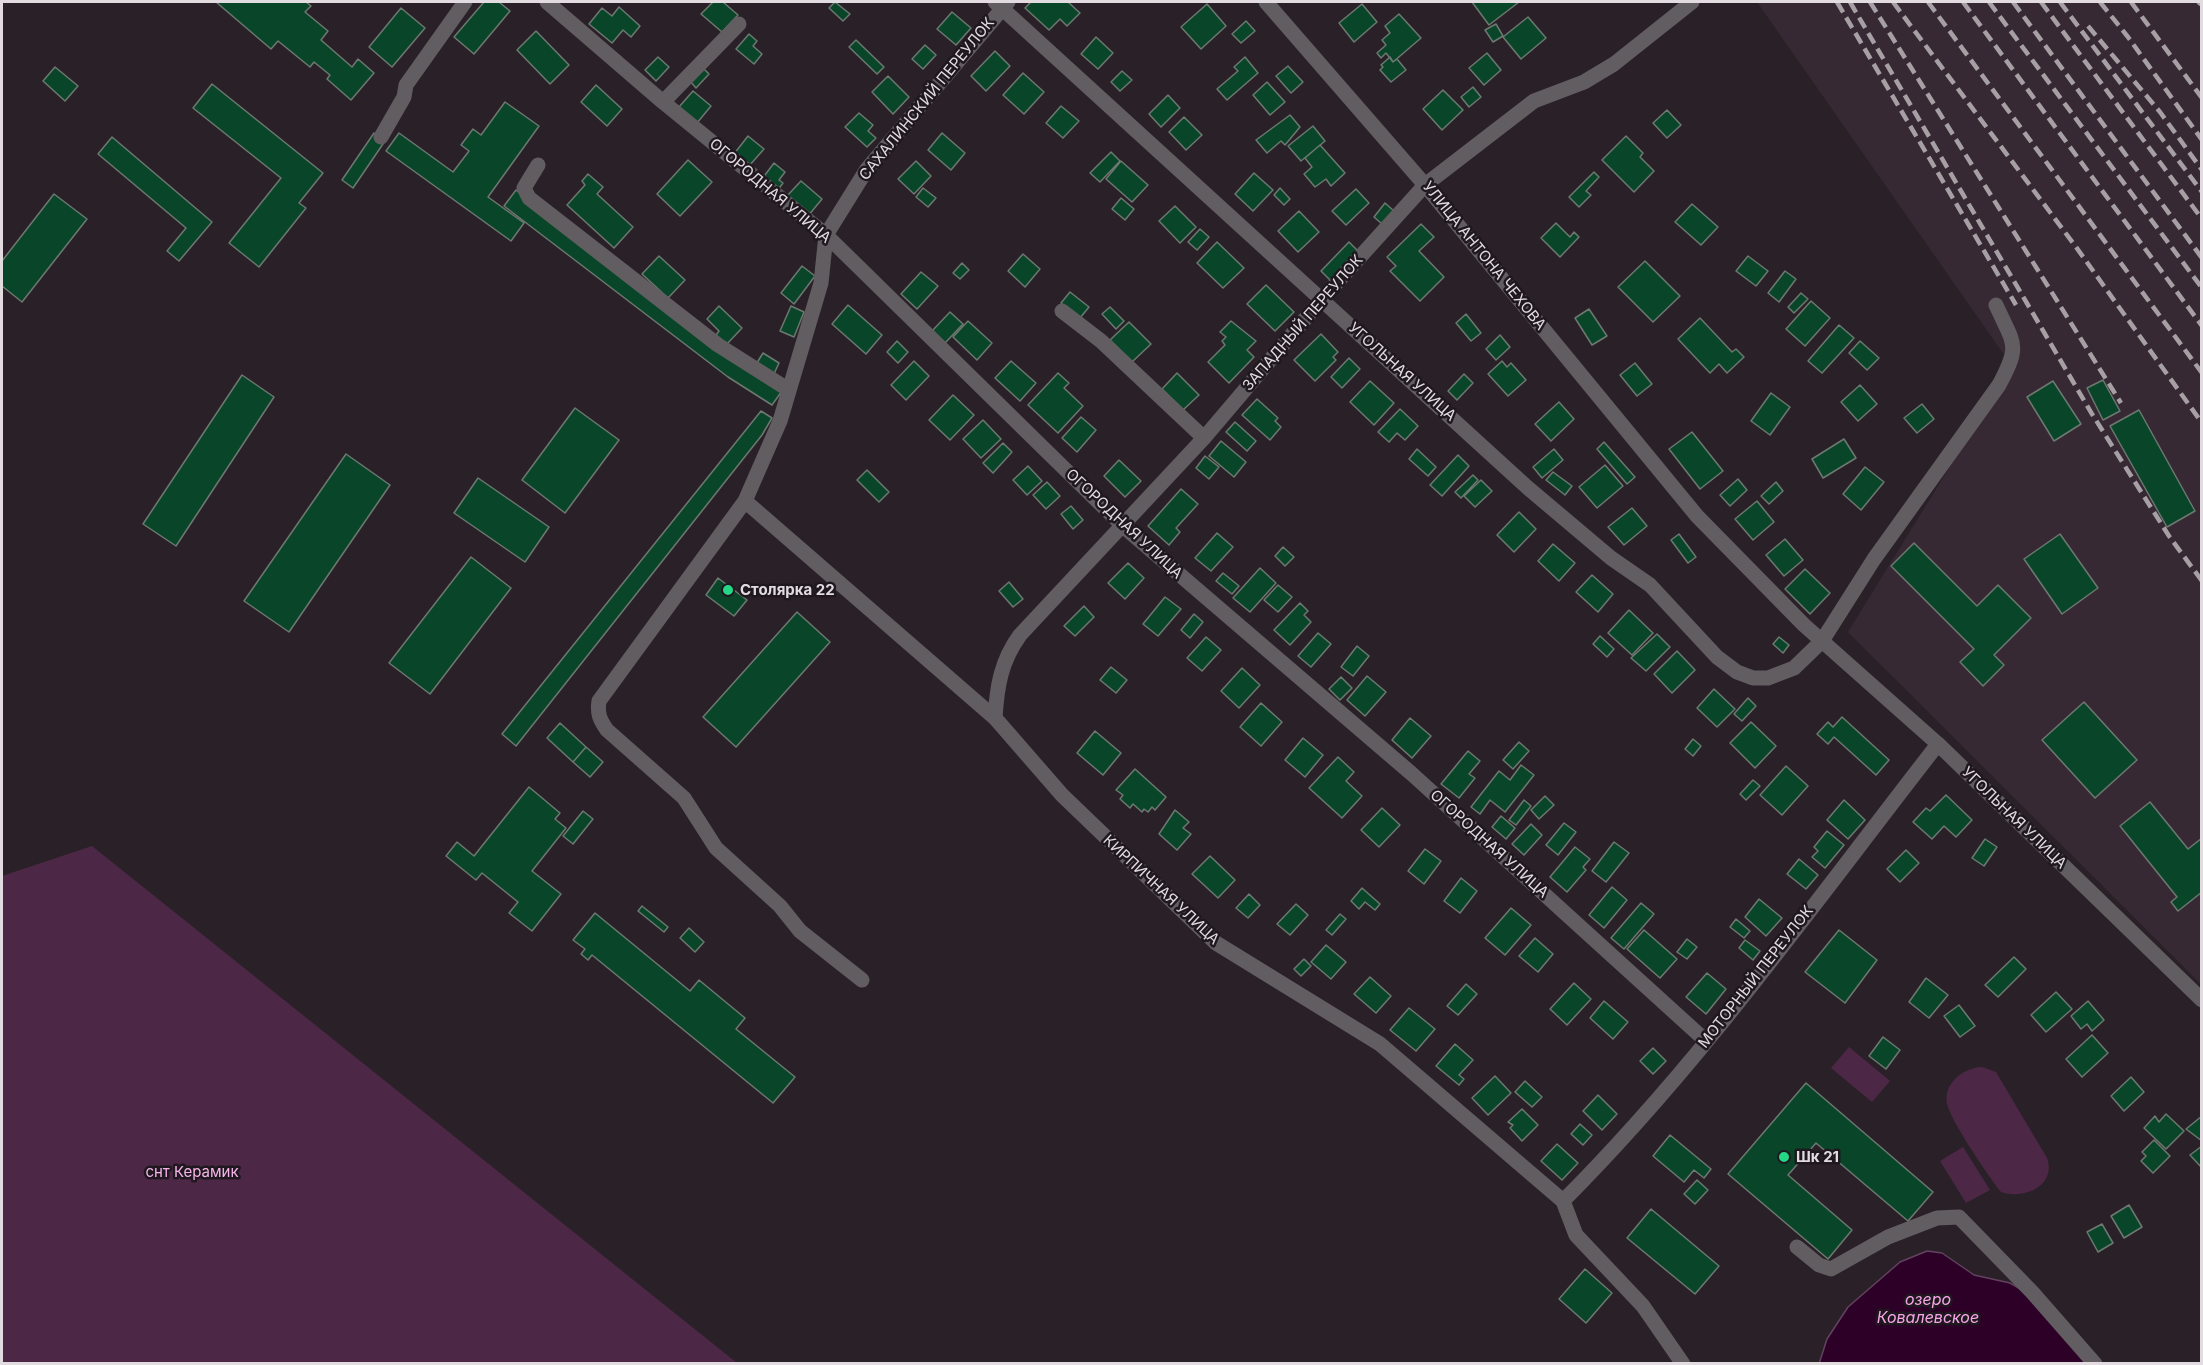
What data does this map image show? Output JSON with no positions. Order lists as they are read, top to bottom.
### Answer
{
  "streets": {
    "street": [
      "САХАЛИНСКИЙ ПЕРЕУЛОК",
      "ОГОРОДНАЯ УЛИЦА",
      "УЛИЦА АНТОНА ЧЕХОВА",
      "ЗАПАДНЫЙ ПЕРЕУЛОК",
      "УГОЛЬНАЯ УЛИЦА",
      "КИРПИЧНАЯ УЛИЦА",
      "МОТОРНЫЙ ПЕРЕУЛОК"
    ]
  },
  "crossings": [
    ["САХАЛИНСКИЙ ПЕРЕУЛОК", "ОГОРОДНАЯ УЛИЦА"],
    ["САХАЛИНСКИЙ ПЕРЕУЛОК", "УГОЛЬНАЯ УЛИЦА"],
    ["САХАЛИНСКИЙ ПЕРЕУЛОК", "КИРПИЧНАЯ УЛИЦА"],
    ["ОГОРОДНАЯ УЛИЦА", "ЗАПАДНЫЙ ПЕРЕУЛОК"],
    ["ОГОРОДНАЯ УЛИЦА", "МОТОРНЫЙ ПЕРЕУЛОК"],
    ["УЛИЦА АНТОНА ЧЕХОВА", "ЗАПАДНЫЙ ПЕРЕУЛОК"],
    ["УЛИЦА АНТОНА ЧЕХОВА", "УГОЛЬНАЯ УЛИЦА"],
    ["ЗАПАДНЫЙ ПЕРЕУЛОК", "УГОЛЬНАЯ УЛИЦА"],
    ["ЗАПАДНЫЙ ПЕРЕУЛОК", "КИРПИЧНАЯ УЛИЦА"],
    ["УГОЛЬНАЯ УЛИЦА", "МОТОРНЫЙ ПЕРЕУЛОК"],
    ["КИРПИЧНАЯ УЛИЦА", "МОТОРНЫЙ ПЕРЕУЛОК"]
  ],
  "water": ["озеро Ковалевское"],
  "parks": ["снт Керамик"],
  "places": ["Столярка 22", "Шк 21"]
}
